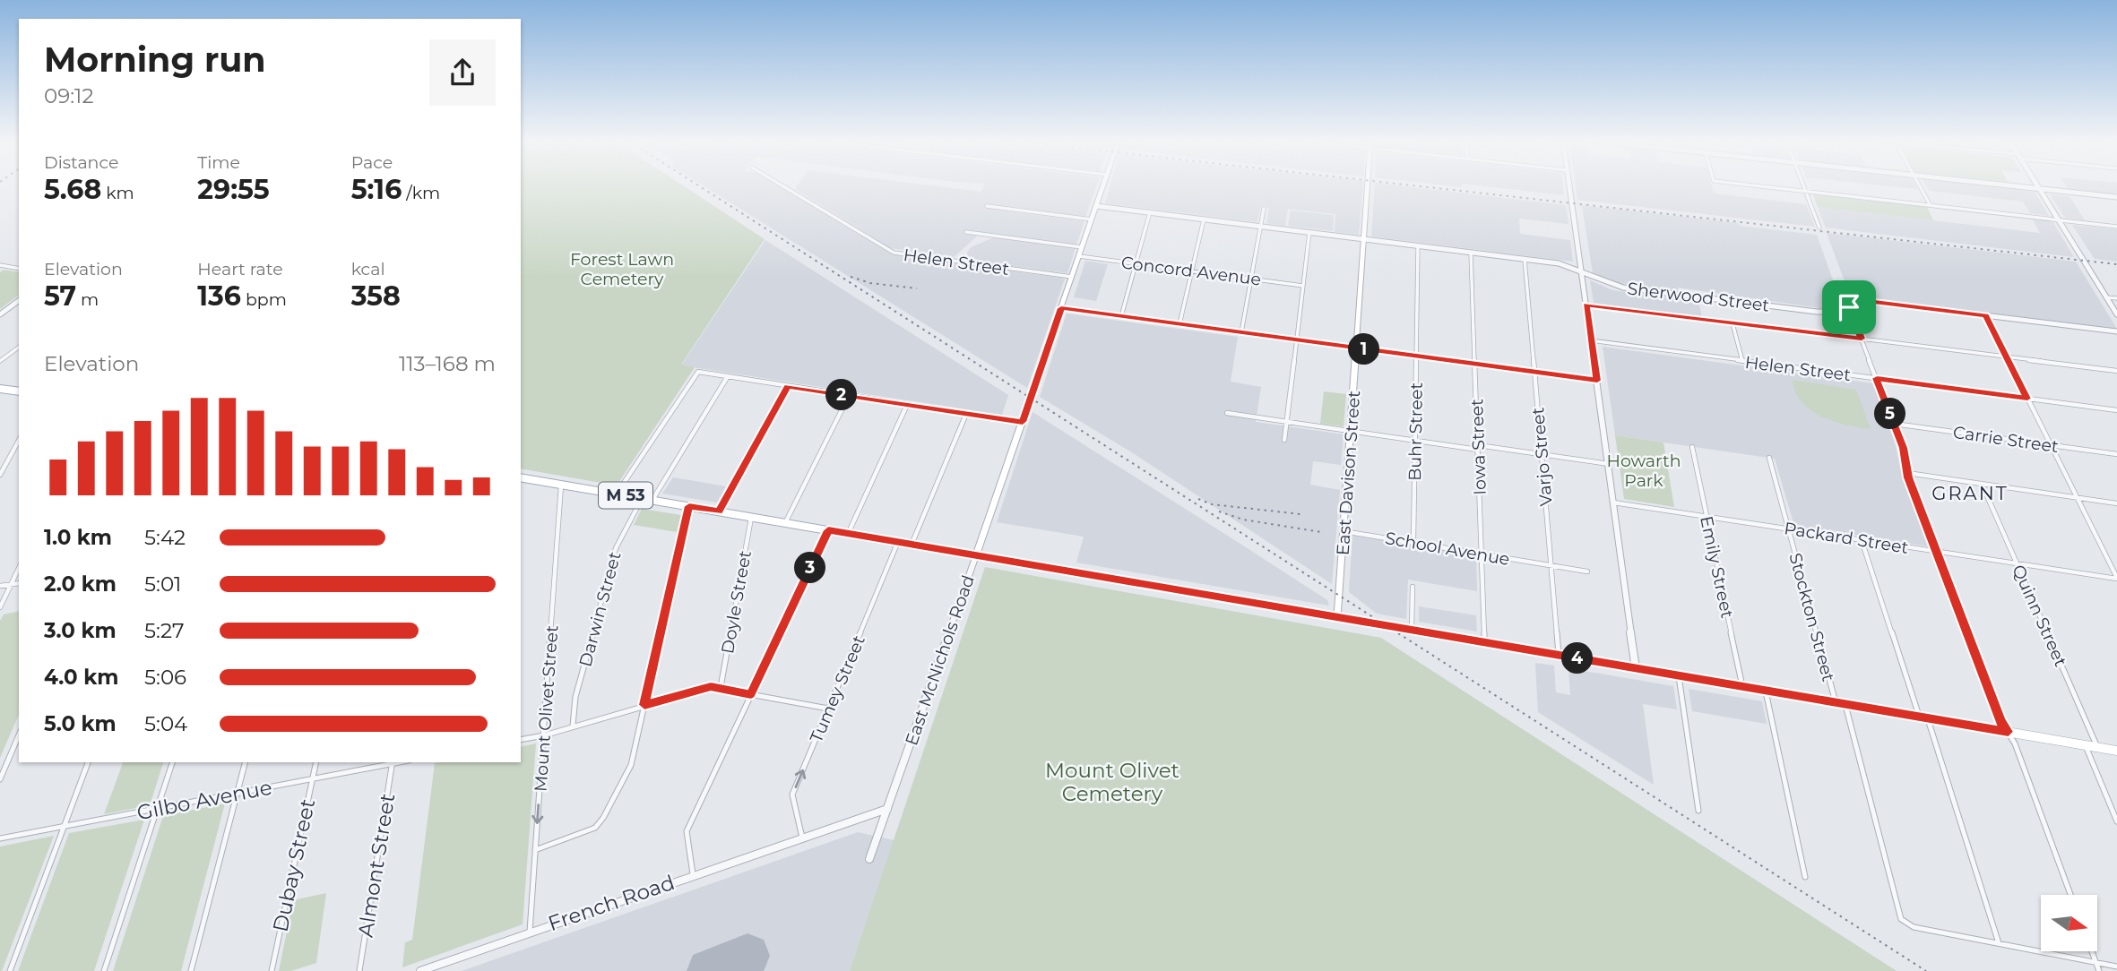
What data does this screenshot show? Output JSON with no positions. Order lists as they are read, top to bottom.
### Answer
{
  "streets": {
    "main road": ["East Davison Street", "M 53", "East McNichols Road"],
    "street": [
      "Helen Street",
      "Concord Avenue",
      "Sherwood Street",
      "Buhr Street",
      "Carrie Street",
      "Iowa Street",
      "Varjo Street",
      "Packard Street",
      "School Avenue",
      "Emily Street",
      "Doyle Street",
      "Darwin Street",
      "Quinn Street",
      "Stockton Street",
      "Tumey Street",
      "Mount Olivet Street",
      "Gilbo Avenue",
      "Dubay Street",
      "Almont Street",
      "French Road"
    ]
  },
  "crossings": [
    ["Helen Street", "East McNichols Road"],
    ["Concord Avenue", "East McNichols Road"],
    ["Sherwood Street", "Buhr Street"],
    ["Sherwood Street", "Iowa Street"],
    ["Sherwood Street", "Varjo Street"],
    ["Sherwood Street", "East Davison Street"],
    ["Sherwood Street", "East McNichols Road"],
    ["Buhr Street", "School Avenue"],
    ["Iowa Street", "M 53"],
    ["Iowa Street", "School Avenue"],
    ["Varjo Street", "M 53"],
    ["Varjo Street", "School Avenue"],
    ["East Davison Street", "M 53"],
    ["East Davison Street", "School Avenue"],
    ["M 53", "Emily Street"],
    ["M 53", "Doyle Street"],
    ["M 53", "Darwin Street"],
    ["M 53", "Quinn Street"],
    ["M 53", "Stockton Street"],
    ["M 53", "East McNichols Road"],
    ["M 53", "Tumey Street"],
    ["M 53", "Mount Olivet Street"],
    ["Packard Street", "Emily Street"],
    ["Packard Street", "Quinn Street"],
    ["Packard Street", "Stockton Street"],
    ["East McNichols Road", "French Road"],
    ["Tumey Street", "French Road"],
    ["Mount Olivet Street", "French Road"],
    ["Gilbo Avenue", "Dubay Street"]
  ],
  "one_way": ["Tumey Street"],
  "districts": ["GRANT"],
  "parks": ["Forest Lawn Cemetery", "Howarth Park", "Mount Olivet Cemetery"],
  "north": "right",
  "page": {
    "heading": ["Morning run", "09:12"],
    "stats": [
      ["Distance", "5.68 km"],
      ["Time", "29:55"],
      ["Pace", "5:16 /km"],
      ["Elevation", "57 m"],
      ["Heart rate", "136 bpm"],
      ["kcal", "358"]
    ],
    "pins": [
      "1",
      "2",
      "5",
      "3",
      "4"
    ],
    "chart": ["Elevation", "113–168 m"],
    "list": [
      {
        "name": "1.0 km",
        "note": "5:42"
      },
      {
        "name": "2.0 km",
        "note": "5:01"
      },
      {
        "name": "3.0 km",
        "note": "5:27"
      },
      {
        "name": "4.0 km",
        "note": "5:06"
      },
      {
        "name": "5.0 km",
        "note": "5:04"
      }
    ]
  }
}
